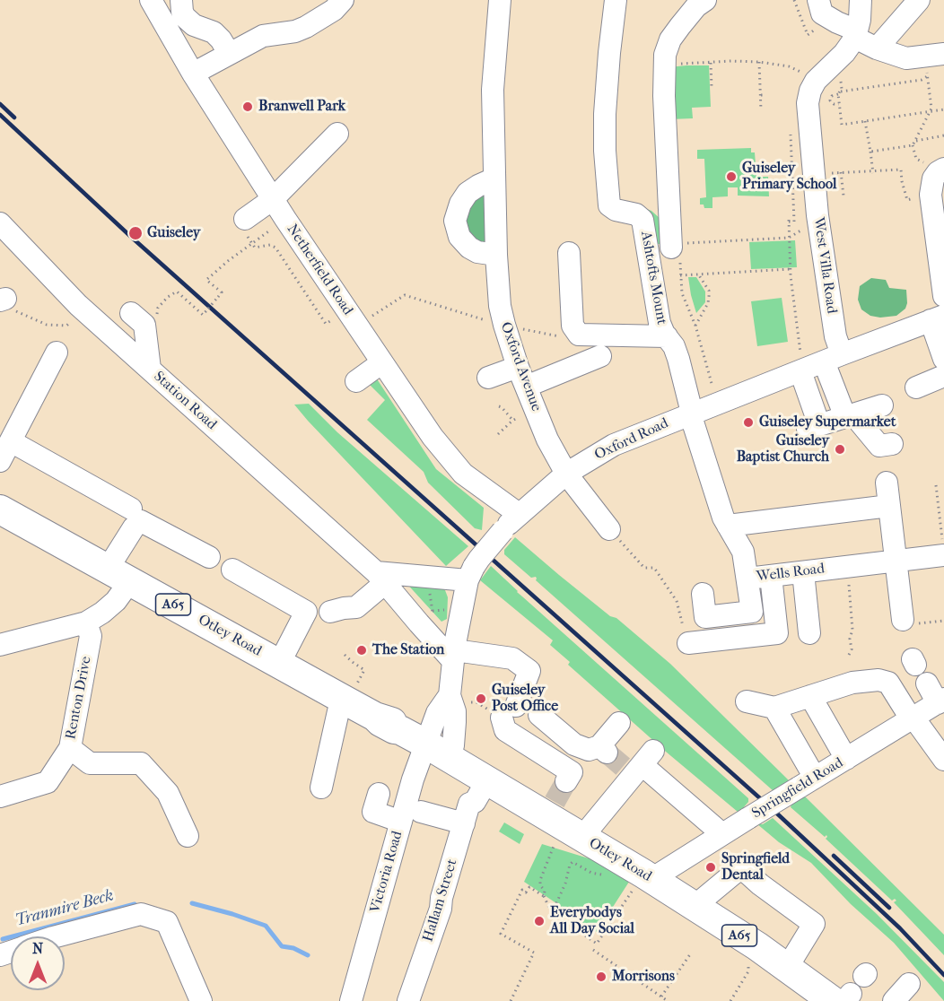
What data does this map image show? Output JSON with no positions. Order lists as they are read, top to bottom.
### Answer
{
  "streets": {
    "main road": ["A65", "Otley Road"],
    "street": [
      "West Villa Road",
      "Netherfield Road",
      "Ashtofts Mount",
      "Oxford Avenue",
      "Station Road",
      "Oxford Road",
      "Wells Road",
      "Renton Drive",
      "Springfield Road",
      "Victoria Road",
      "Hallam Street"
    ]
  },
  "crossings": [
    ["West Villa Road", "Oxford Road"],
    ["Netherfield Road", "Oxford Road"],
    ["Ashtofts Mount", "Oxford Road"],
    ["Ashtofts Mount", "Wells Road"],
    ["Oxford Avenue", "Oxford Road"],
    ["Station Road", "Oxford Road"],
    ["Oxford Road", "Wells Road"],
    ["Oxford Road", "Otley Road"],
    ["Oxford Road", "Victoria Road"],
    ["Otley Road", "Springfield Road"],
    ["Otley Road", "Victoria Road"],
    ["Otley Road", "Hallam Street"]
  ],
  "water": ["Tranmire Beck"],
  "places": [
    "Branwell Park",
    "Guiseley Primary School",
    "Guiseley",
    "Guiseley Supermarket",
    "Guiseley Baptist Church",
    "The Station",
    "Guiseley Post Office",
    "Springfield Dental",
    "Everybodys All Day Social",
    "Morrisons"
  ],
  "north": "top"
}
